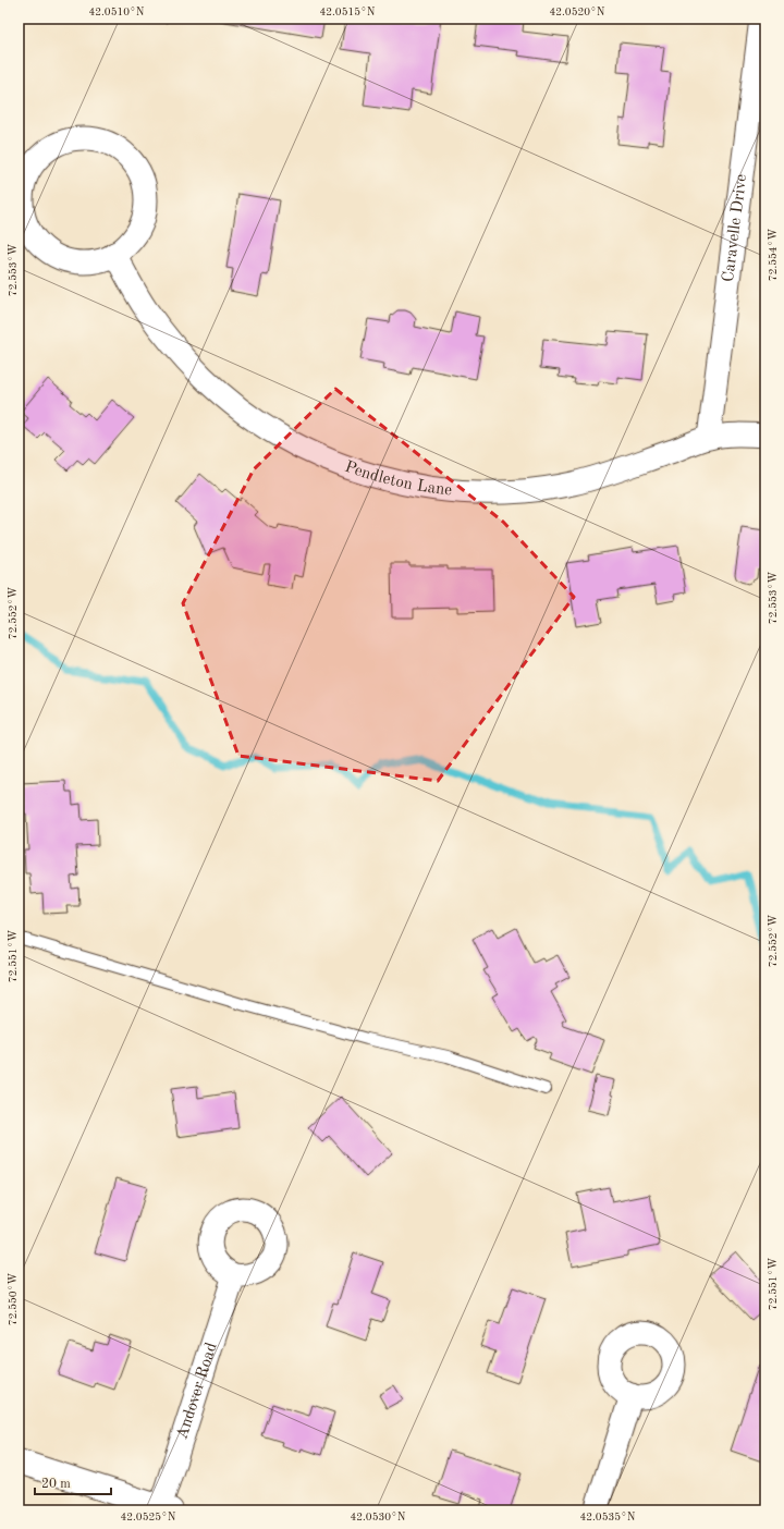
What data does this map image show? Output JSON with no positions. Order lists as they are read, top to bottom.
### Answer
{
  "streets": {
    "street": ["Caravelle Drive", "Pendleton Lane", "Andover Road"]
  },
  "crossings": [
    ["Caravelle Drive", "Pendleton Lane"]
  ],
  "scale_bar": "20 m",
  "coordinates": [
    "42.0510°N",
    "42.0515°N",
    "42.0520°N",
    "72.554°W",
    "72.553°W",
    "72.552°W",
    "72.551°W",
    "72.550°W",
    "42.0525°N",
    "42.0530°N",
    "42.0535°N"
  ]
}
